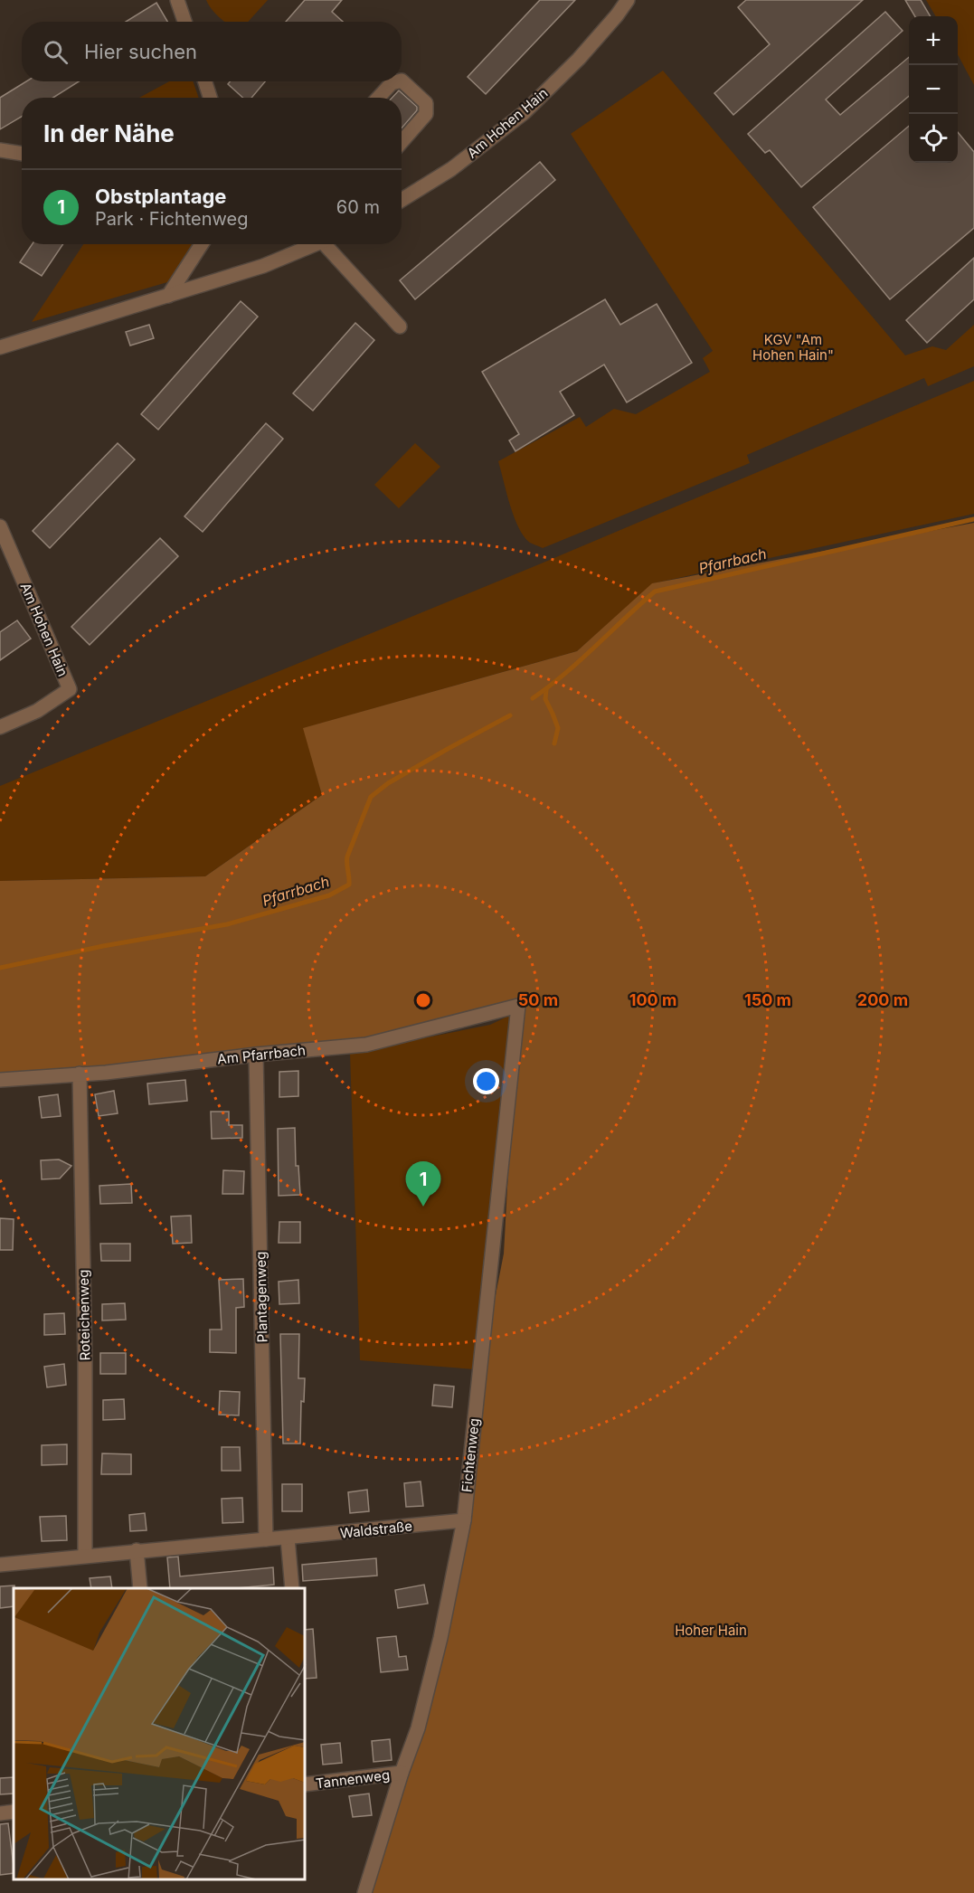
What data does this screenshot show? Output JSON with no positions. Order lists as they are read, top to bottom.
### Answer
{
  "streets": {
    "street": [
      "Am Hohen Hain",
      "Am Pfarrbach",
      "Plantagenweg",
      "Roteichenweg",
      "Fichtenweg",
      "Waldstraße",
      "Tannenweg"
    ]
  },
  "crossings": [
    ["Am Pfarrbach", "Plantagenweg"],
    ["Am Pfarrbach", "Roteichenweg"],
    ["Am Pfarrbach", "Fichtenweg"],
    ["Plantagenweg", "Waldstraße"],
    ["Roteichenweg", "Waldstraße"],
    ["Fichtenweg", "Waldstraße"],
    ["Fichtenweg", "Tannenweg"]
  ],
  "water": ["Pfarrbach"],
  "parks": ["KGV \"Am Hohen Hain\"", "Hoher Hain"],
  "page": {
    "map_buttons": ["+", "−"],
    "search": "Hier suchen",
    "heading": "In der Nähe",
    "list": [
      {
        "mark": "1",
        "name": "Obstplantage",
        "note": "Park · Fichtenweg",
        "value": "60 m"
      }
    ],
    "pins": "1"
  },
  "rings": [
    "50 m",
    "100 m",
    "150 m",
    "200 m"
  ]
}
